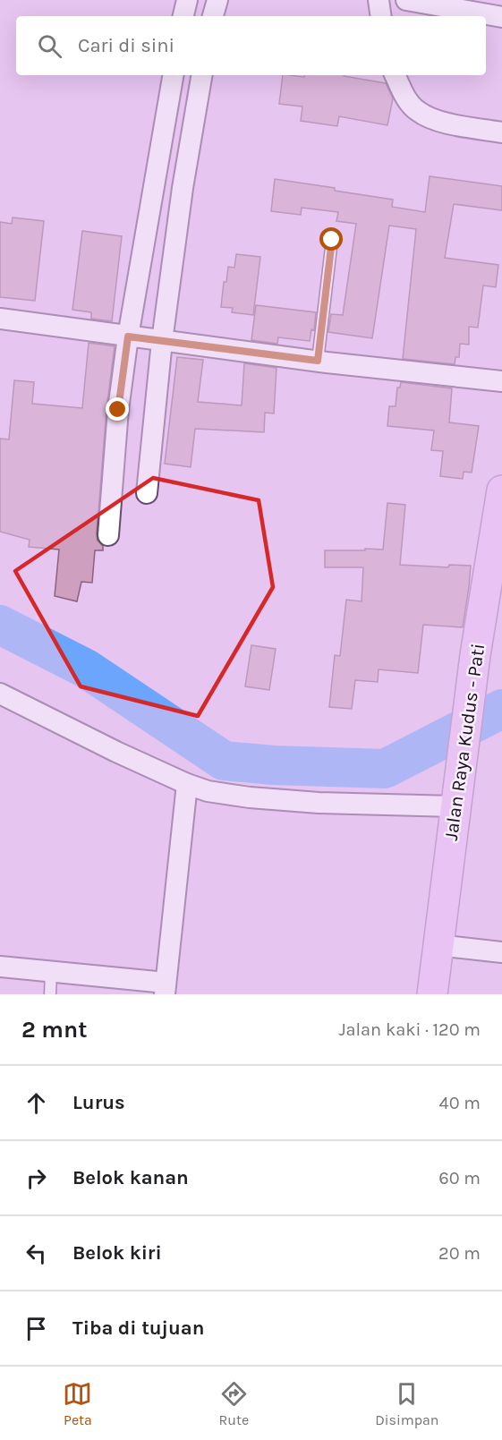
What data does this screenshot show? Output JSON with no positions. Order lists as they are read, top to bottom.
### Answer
{
  "streets": {
    "highway": ["Jalan Raya Kudus - Pati"]
  },
  "page": {
    "search": "Cari di sini",
    "heading": ["2 mnt", "Jalan kaki · 120 m"],
    "list": [
      ["Lurus", "40 m"],
      ["Belok kanan", "60 m"],
      ["Belok kiri", "20 m"],
      "Tiba di tujuan"
    ],
    "nav": ["Peta", "Rute", "Disimpan"]
  }
}
